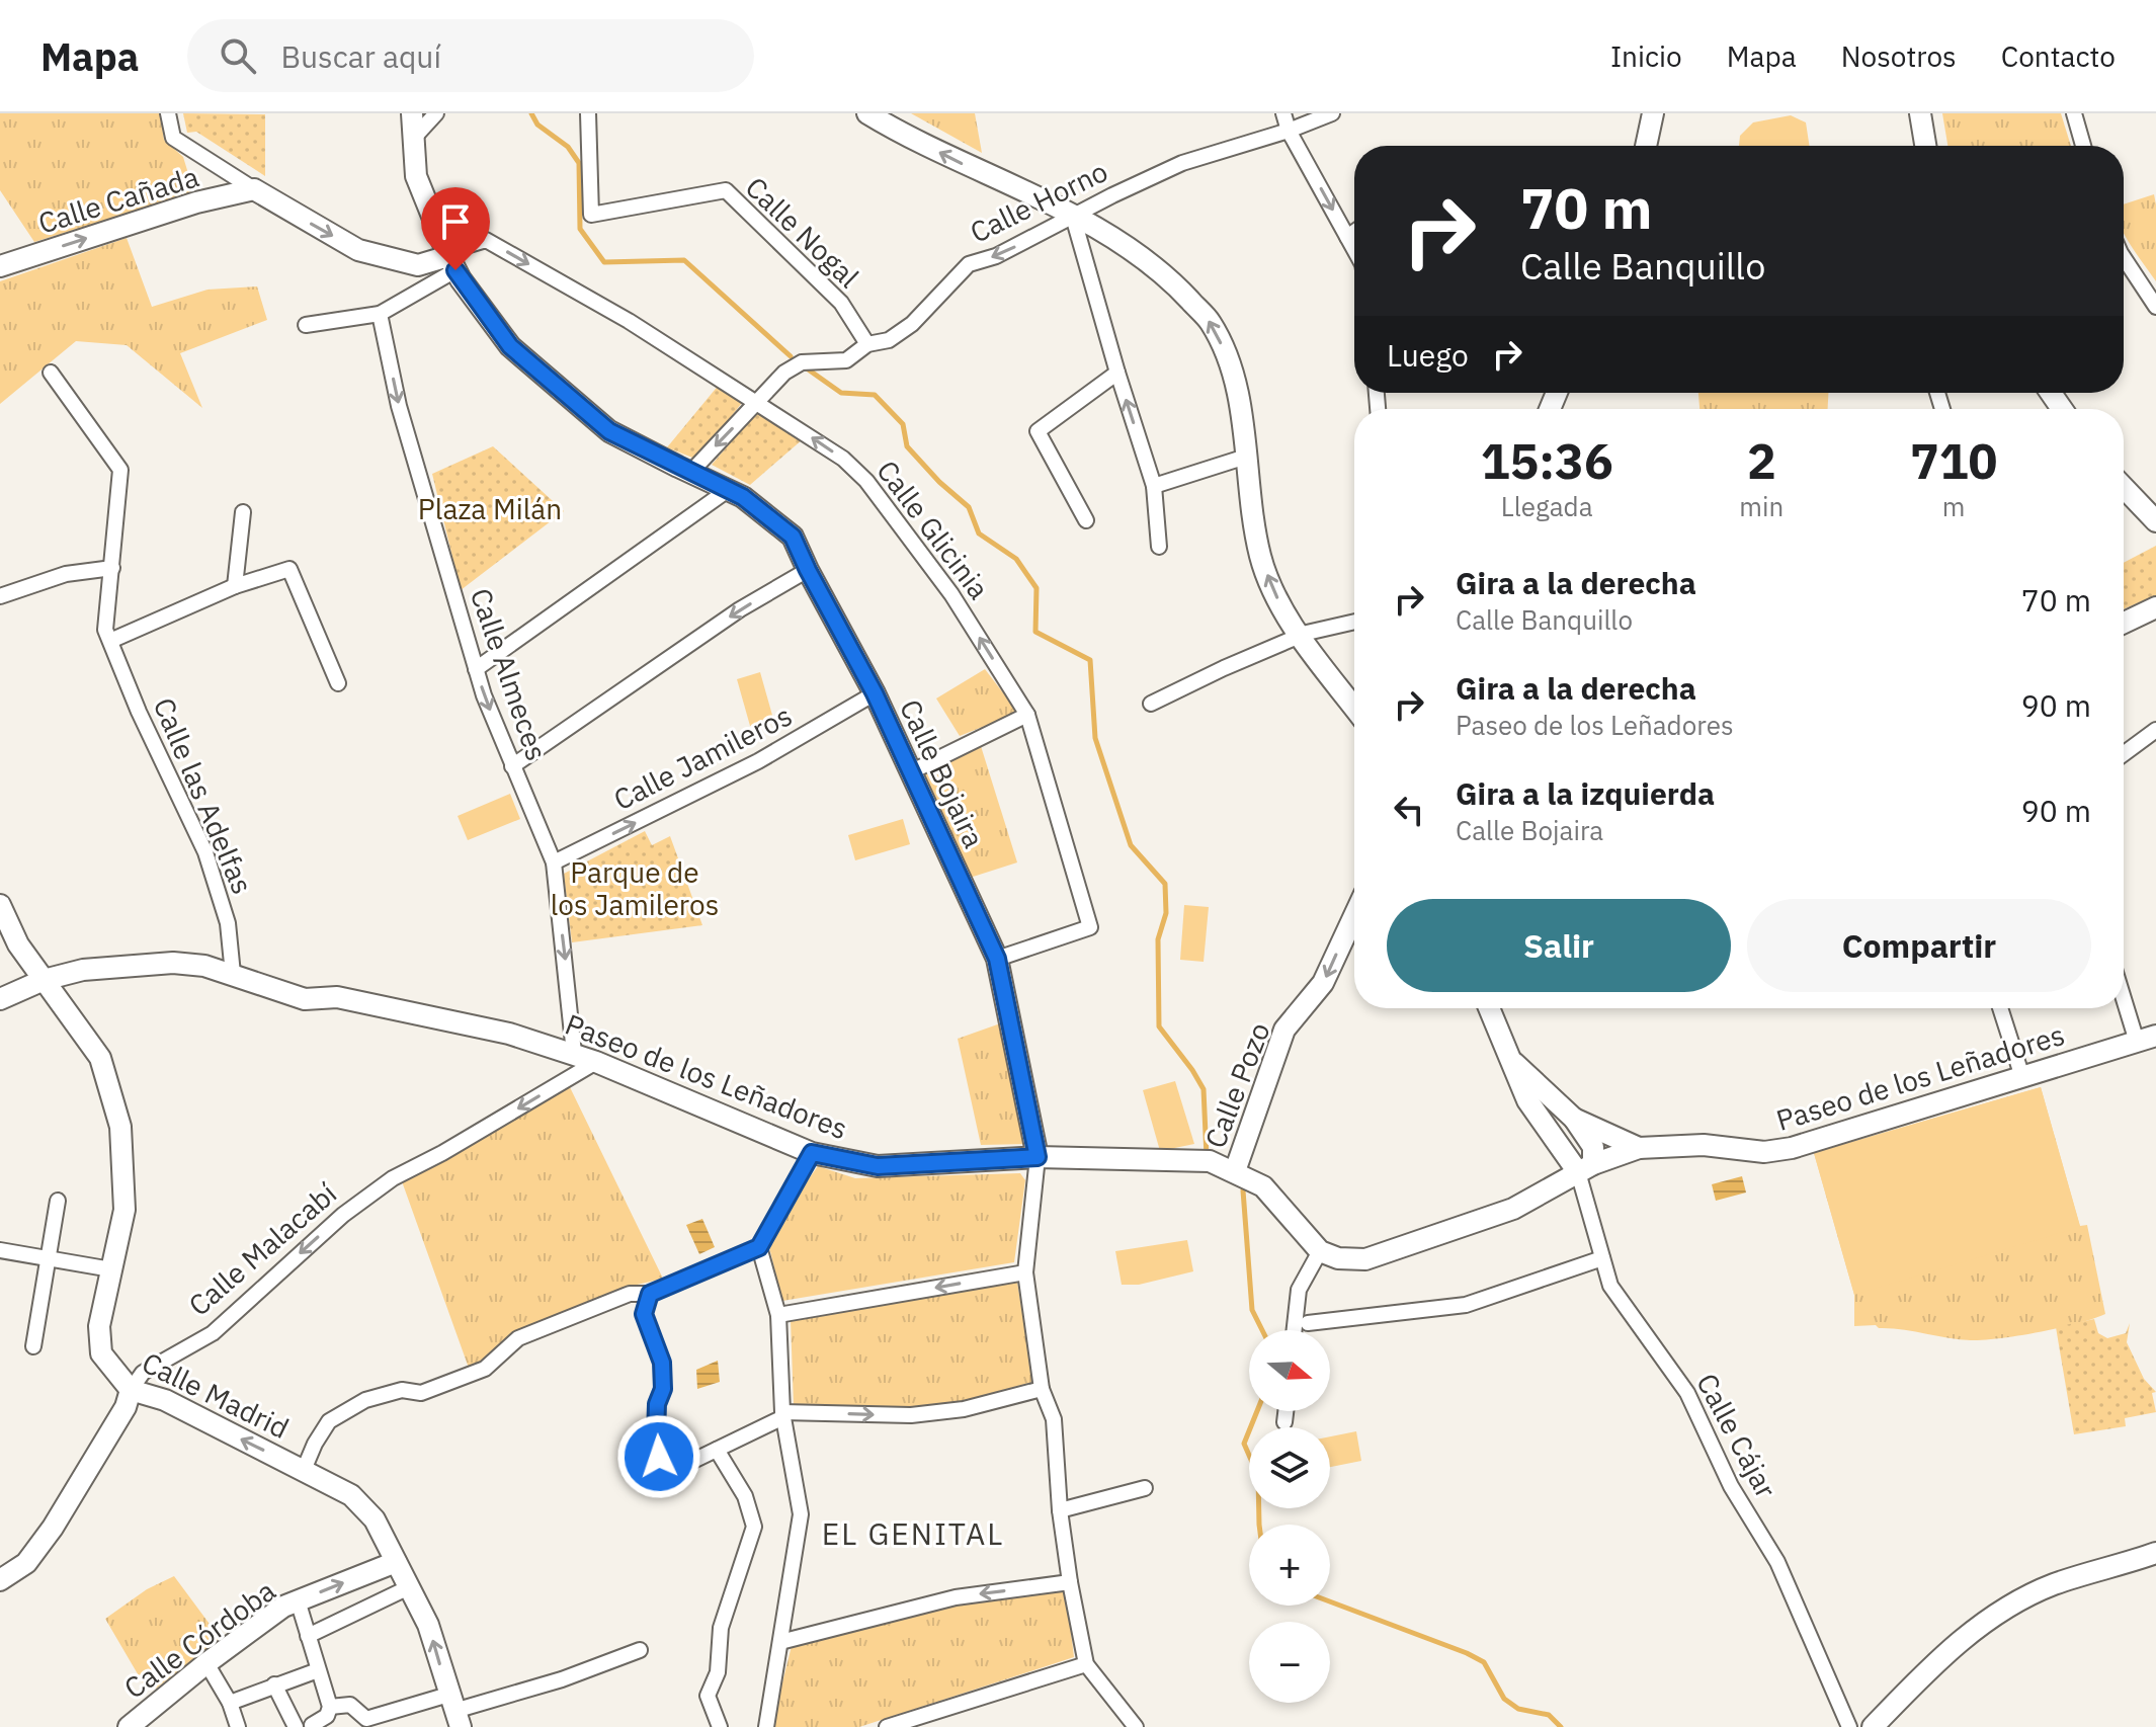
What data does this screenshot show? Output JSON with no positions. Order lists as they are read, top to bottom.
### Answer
{
  "streets": {
    "street": [
      "Calle Cañada",
      "Calle Horno",
      "Calle Nogal",
      "Calle Glicinia",
      "Calle Almeces",
      "Calle Jamileros",
      "Calle Bojaira",
      "Calle las Adelfas",
      "Paseo de los Leñadores",
      "Calle Pozo",
      "Calle Malacabí",
      "Calle Madrid",
      "Calle Cájar",
      "Calle Córdoba"
    ]
  },
  "crossings": [
    ["Calle Horno", "Calle Nogal"],
    ["Calle Horno", "Calle Glicinia"],
    ["Calle Horno", "Calle Bojaira"],
    ["Calle Glicinia", "Calle Bojaira"],
    ["Calle Almeces", "Calle Jamileros"],
    ["Calle Almeces", "Paseo de los Leñadores"],
    ["Calle Jamileros", "Calle Bojaira"],
    ["Calle Bojaira", "Paseo de los Leñadores"],
    ["Calle las Adelfas", "Paseo de los Leñadores"],
    ["Paseo de los Leñadores", "Calle Pozo"],
    ["Paseo de los Leñadores", "Calle Malacabí"],
    ["Paseo de los Leñadores", "Calle Madrid"],
    ["Paseo de los Leñadores", "Calle Cájar"],
    ["Calle Malacabí", "Calle Madrid"],
    ["Calle Madrid", "Calle Córdoba"]
  ],
  "one_way": [
    "Calle Cañada",
    "Calle Horno",
    "Calle Almeces",
    "Calle Pozo",
    "Calle Malacabí"
  ],
  "districts": ["EL GENITAL"],
  "parks": ["Plaza Milán", "Parque de los Jamileros"],
  "north": "right",
  "page": {
    "header": "Mapa",
    "search": "Buscar aquí",
    "nav": [
      "Inicio",
      "Mapa",
      "Nosotros",
      "Contacto"
    ],
    "turn": ["70 m", "Calle Banquillo"],
    "then": "Luego",
    "eta": [
      "15:36",
      "Llegada",
      "2",
      "min",
      "710",
      "m"
    ],
    "list": [
      {
        "name": "Gira a la derecha",
        "note": "Calle Banquillo",
        "value": "70 m"
      },
      {
        "name": "Gira a la derecha",
        "note": "Paseo de los Leñadores",
        "value": "90 m"
      },
      {
        "name": "Gira a la izquierda",
        "note": "Calle Bojaira",
        "value": "90 m"
      }
    ],
    "buttons": ["Salir", "Compartir"],
    "map_buttons": ["+", "−"]
  }
}
